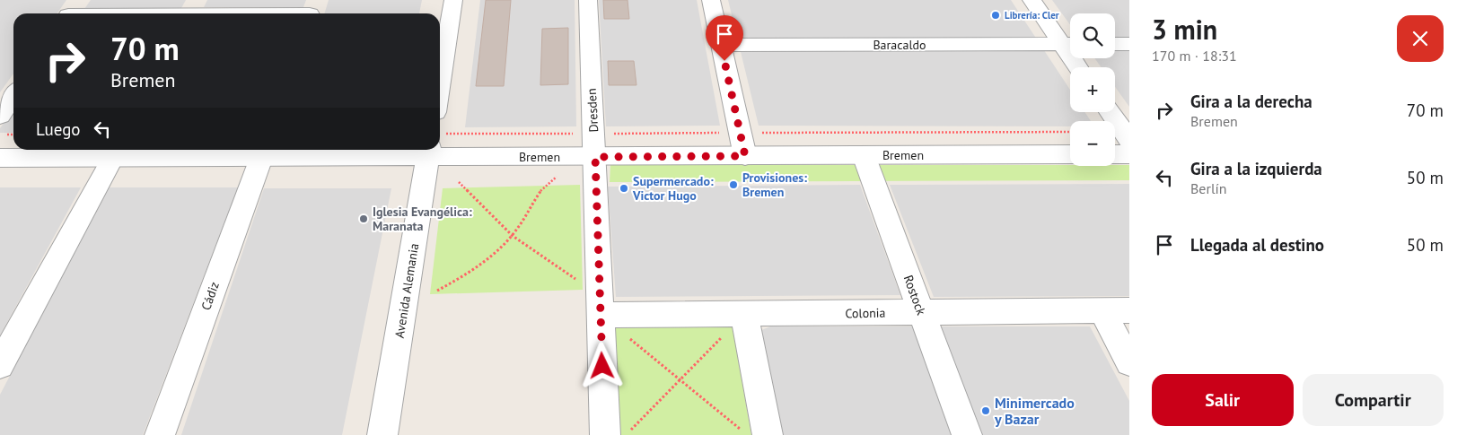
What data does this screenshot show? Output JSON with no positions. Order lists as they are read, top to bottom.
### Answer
{
  "streets": {
    "street": [
      "Baracaldo",
      "Dresden",
      "Bremen",
      "Avenida Alemania",
      "Rostock",
      "Cádiz",
      "Colonia"
    ]
  },
  "crossings": [
    ["Dresden", "Bremen"],
    ["Dresden", "Colonia"],
    ["Bremen", "Avenida Alemania"],
    ["Bremen", "Rostock"],
    ["Bremen", "Cádiz"],
    ["Rostock", "Colonia"]
  ],
  "places": [
    "Librería: Cler",
    "Provisiones: Bremen",
    "Supermercado: Victor Hugo",
    "Iglesia Evangélica: Maranata",
    "Minimercado y Bazar"
  ],
  "page": {
    "heading": ["3 min", "170 m · 18:31"],
    "map_buttons": ["+", "−"],
    "turn": ["70 m", "Bremen"],
    "list": [
      {
        "name": "Gira a la derecha",
        "note": "Bremen",
        "value": "70 m"
      },
      {
        "name": "Gira a la izquierda",
        "note": "Berlín",
        "value": "50 m"
      },
      {
        "name": "Llegada al destino",
        "value": "50 m"
      }
    ],
    "then": "Luego",
    "buttons": ["Salir", "Compartir"]
  }
}
